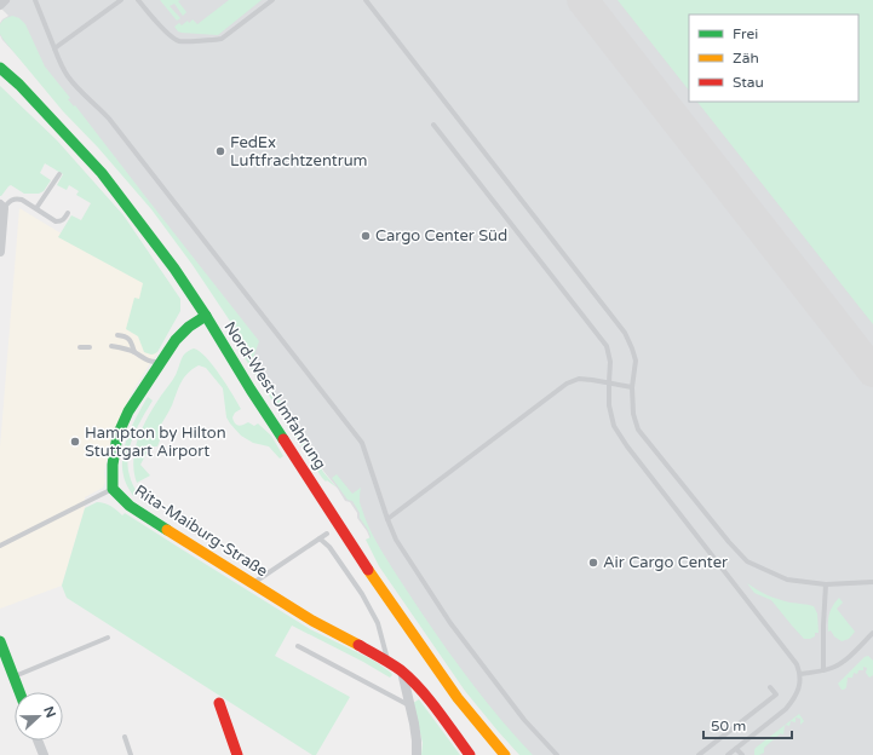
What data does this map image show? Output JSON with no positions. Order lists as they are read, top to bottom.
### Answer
{
  "streets": {
    "main road": ["Nord-West-Umfahrung", "Rita-Maiburg-Straße"]
  },
  "crossings": [
    ["Nord-West-Umfahrung", "Rita-Maiburg-Straße"]
  ],
  "places": [
    "FedEx Luftfrachtzentrum",
    "Cargo Center Süd",
    "Hampton by Hilton Stuttgart Airport",
    "Air Cargo Center"
  ],
  "legend": ["Frei", "Zäh", "Stau"],
  "scale_bar": "50 m",
  "north": "right"
}
